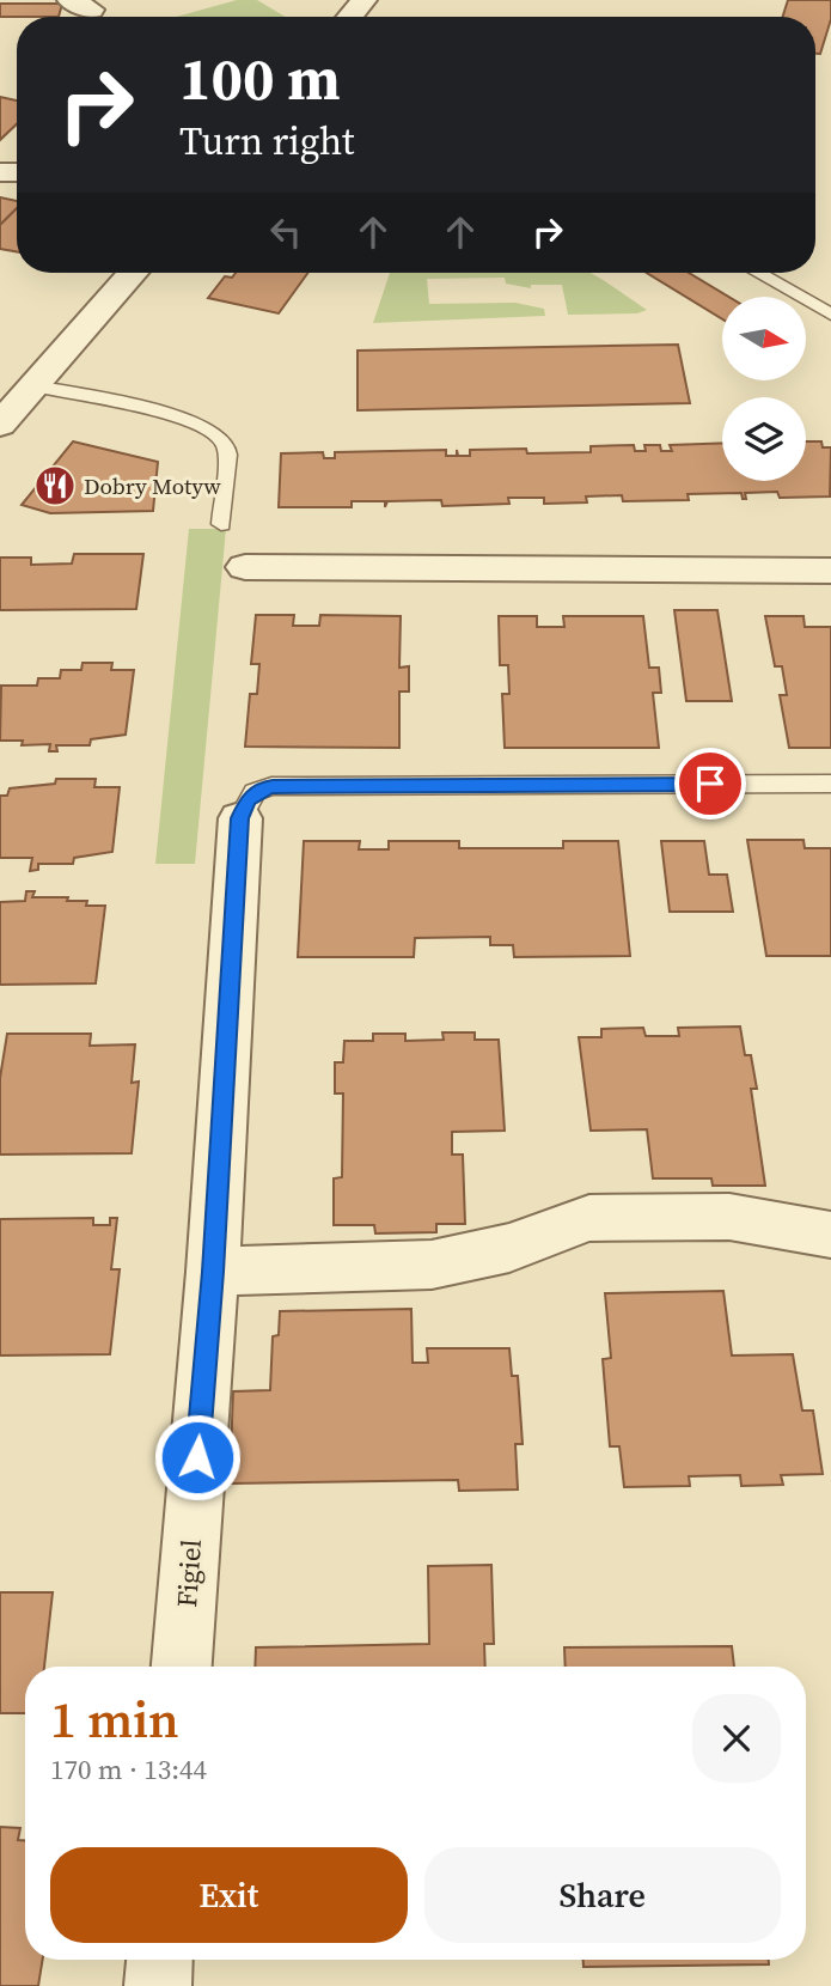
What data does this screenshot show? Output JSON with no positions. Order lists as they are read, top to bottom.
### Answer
{
  "streets": {
    "street": ["Figiel"]
  },
  "places": {
    "restaurant": ["Dobry Motyw"]
  },
  "north": "right",
  "page": {
    "turn": ["100 m", "Turn right"],
    "heading": ["1 min", "170 m · 13:44"],
    "buttons": ["Exit", "Share"]
  }
}
